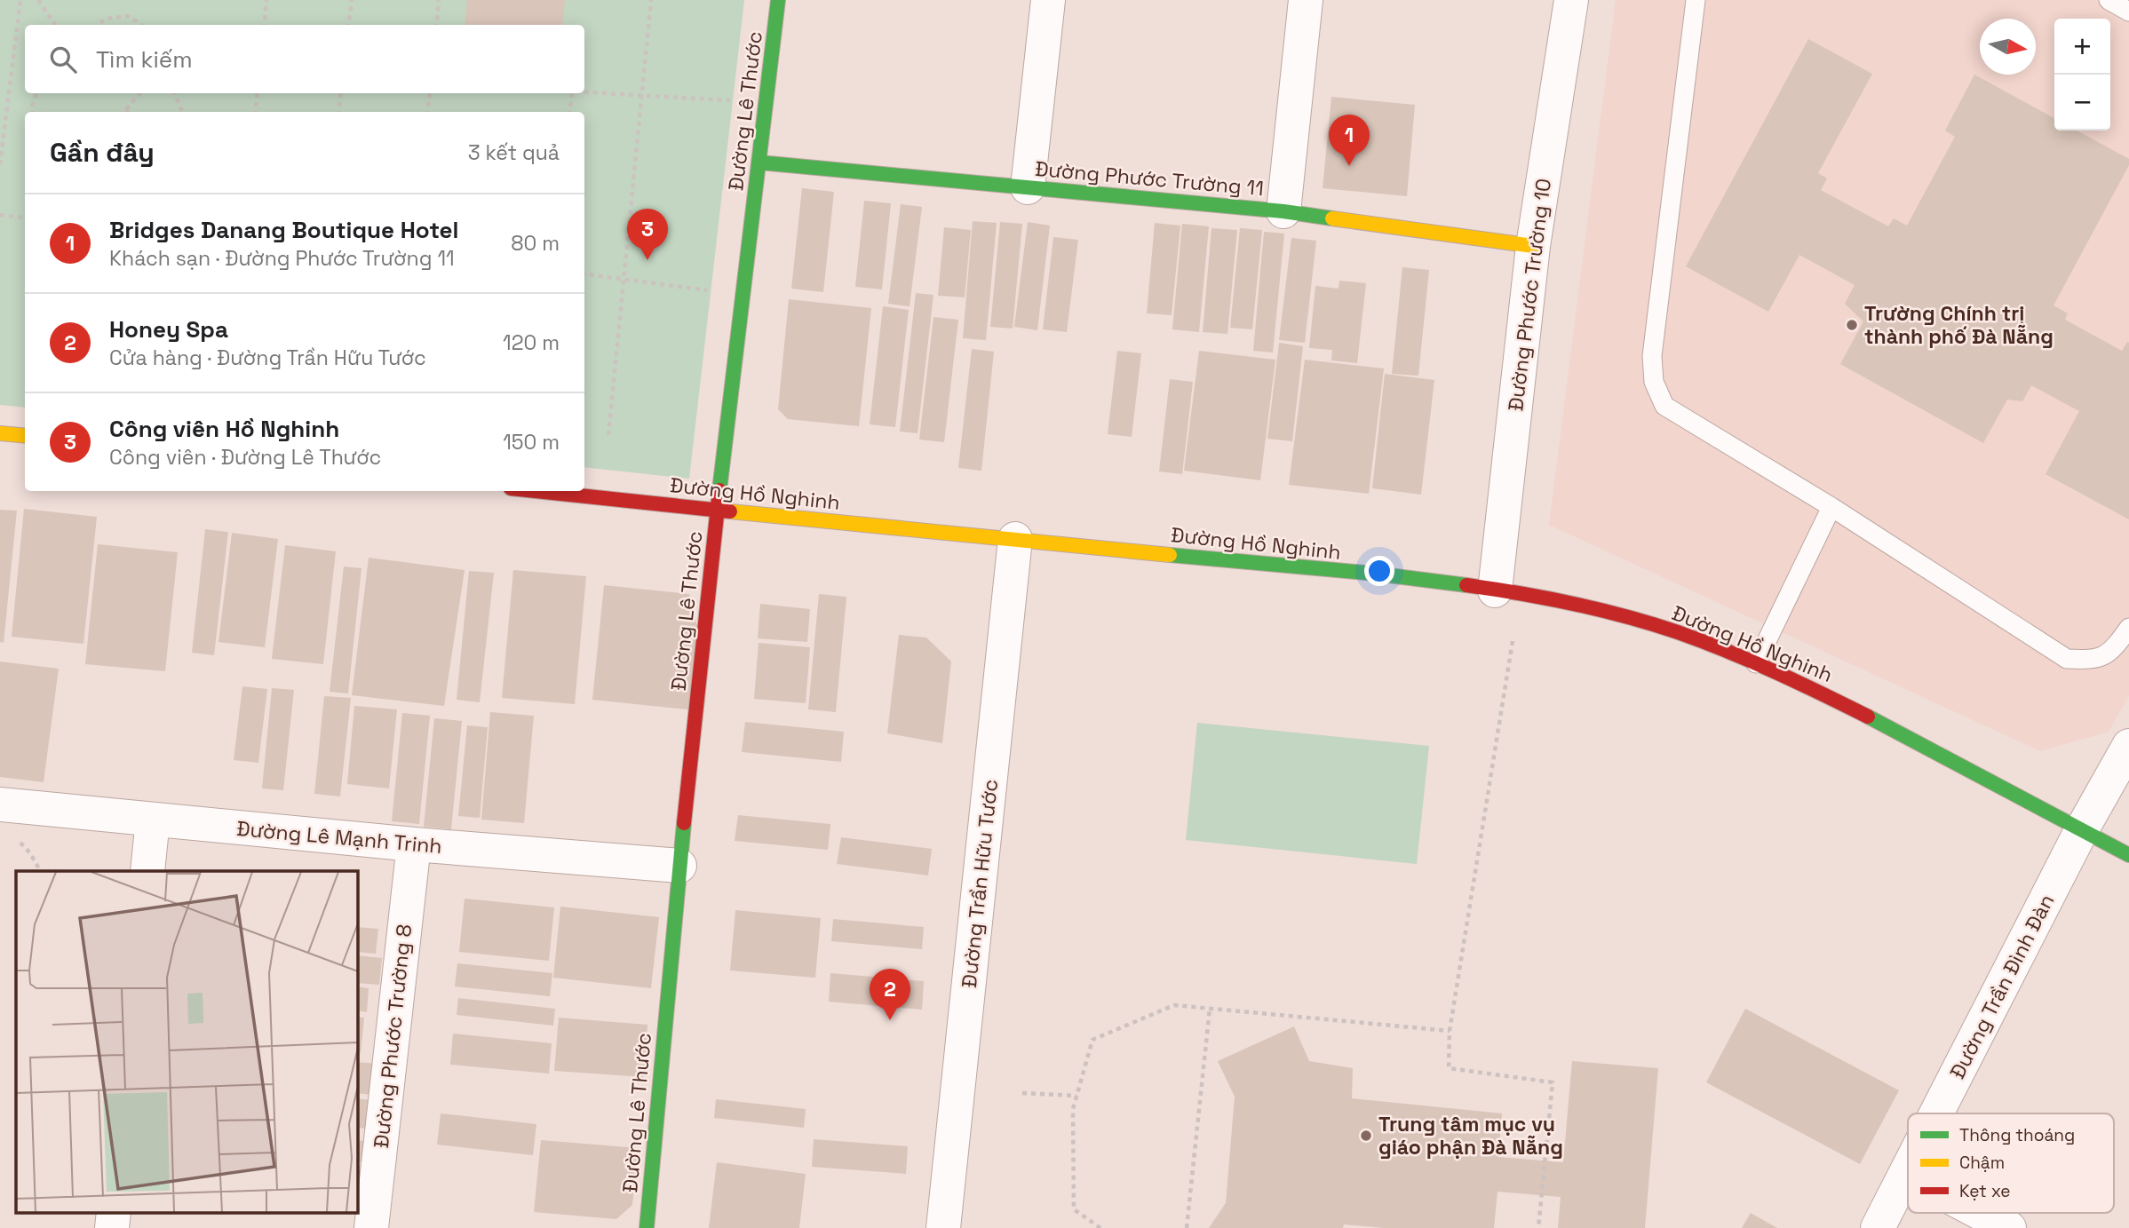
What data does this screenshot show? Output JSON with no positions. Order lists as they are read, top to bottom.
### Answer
{
  "streets": {
    "street": [
      "Đường Lê Thước",
      "Đường Phước Trường 11",
      "Đường Phước Trường 10",
      "Đường Hồ Nghinh",
      "Đường Lê Mạnh Trinh",
      "Đường Trần Hữu Tước",
      "Đường Trần Đình Đàn",
      "Đường Phước Trường 8"
    ]
  },
  "crossings": [
    ["Đường Lê Thước", "Đường Phước Trường 11"],
    ["Đường Lê Thước", "Đường Hồ Nghinh"],
    ["Đường Lê Thước", "Đường Lê Mạnh Trinh"],
    ["Đường Phước Trường 11", "Đường Phước Trường 10"],
    ["Đường Phước Trường 10", "Đường Hồ Nghinh"],
    ["Đường Hồ Nghinh", "Đường Trần Hữu Tước"],
    ["Đường Hồ Nghinh", "Đường Trần Đình Đàn"],
    ["Đường Lê Mạnh Trinh", "Đường Phước Trường 8"]
  ],
  "places": ["Trường Chính trị thành phố Đà Nẵng", "Trung tâm mục vụ giáo phận Đà Nẵng"],
  "legend": ["Thông thoáng", "Chậm", "Kẹt xe"],
  "north": "right",
  "page": {
    "map_buttons": ["+", "−"],
    "search": "Tìm kiếm",
    "heading": ["Gần đây", "3 kết quả"],
    "pins": ["1", "3", "2"],
    "list": [
      {
        "mark": "1",
        "name": "Bridges Danang Boutique Hotel",
        "note": "Khách sạn · Đường Phước Trường 11",
        "value": "80 m"
      },
      {
        "mark": "2",
        "name": "Honey Spa",
        "note": "Cửa hàng · Đường Trần Hữu Tước",
        "value": "120 m"
      },
      {
        "mark": "3",
        "name": "Công viên Hồ Nghinh",
        "note": "Công viên · Đường Lê Thước",
        "value": "150 m"
      }
    ]
  }
}
